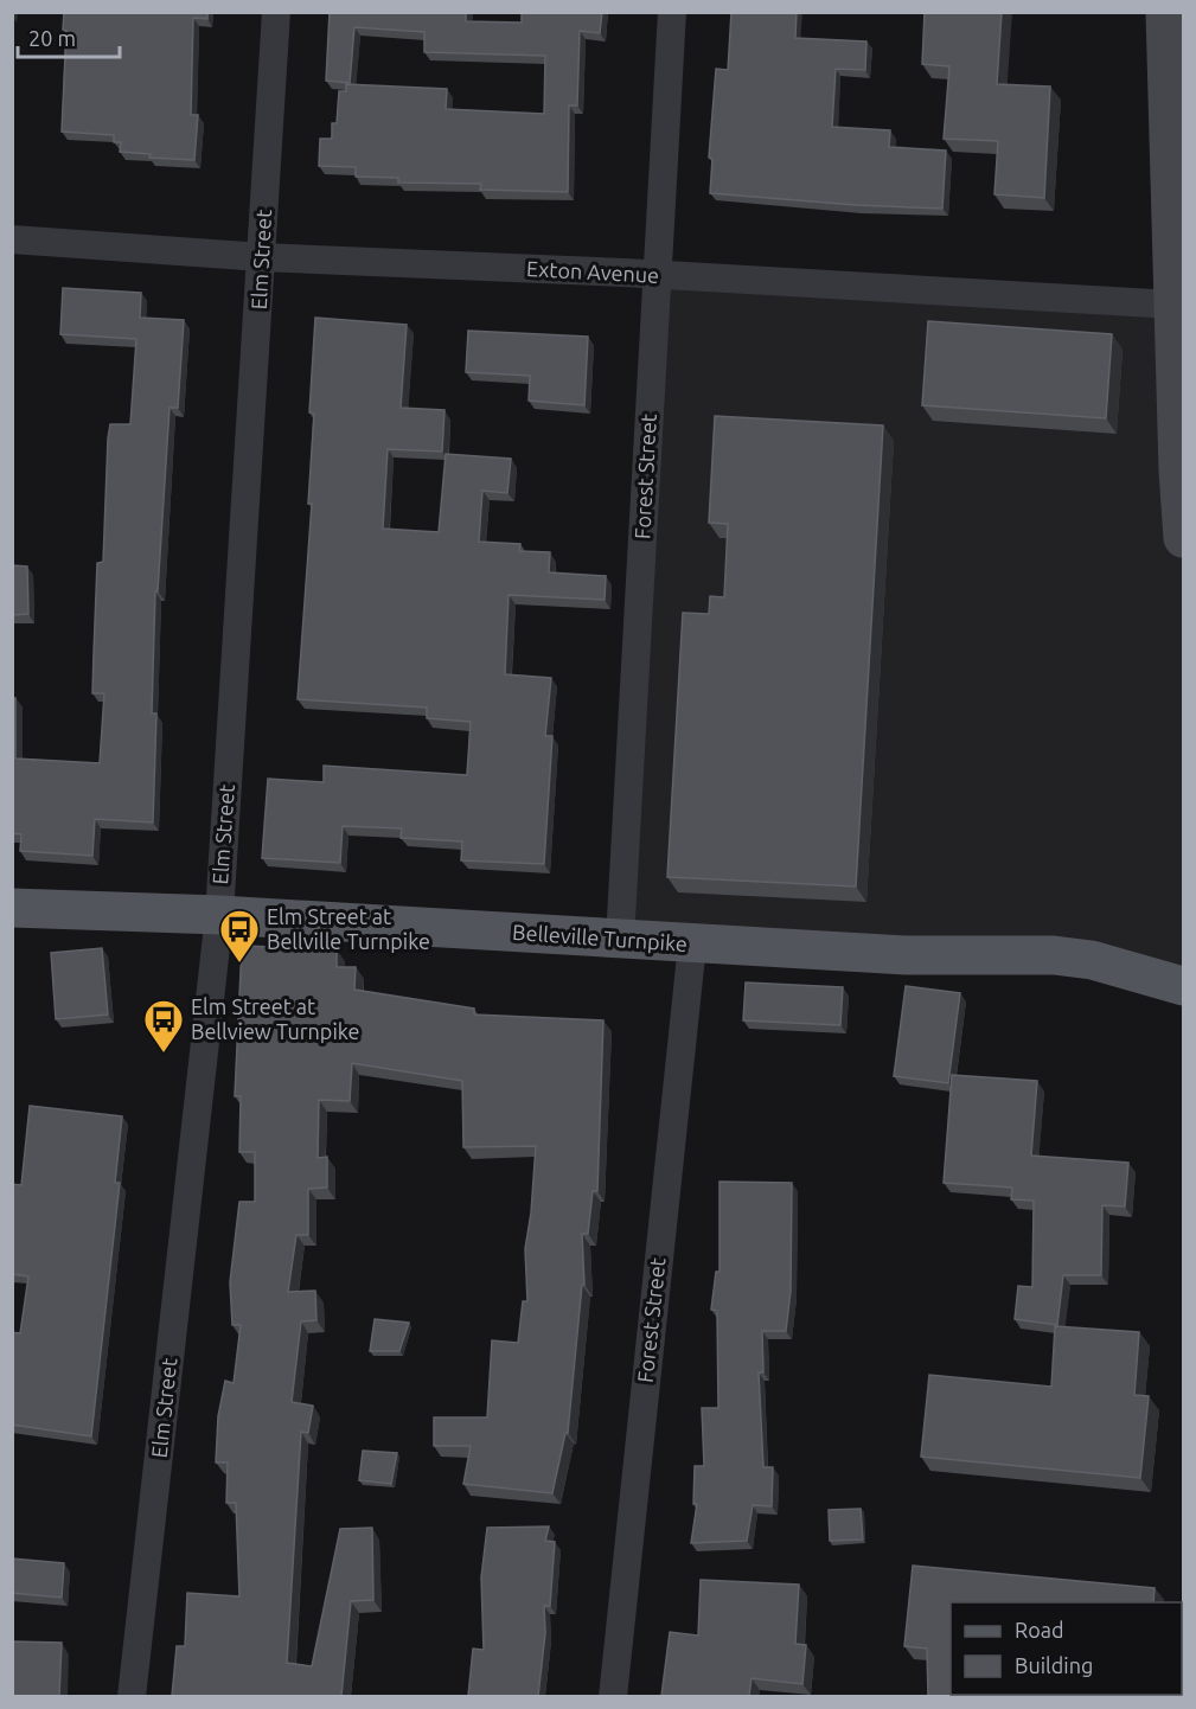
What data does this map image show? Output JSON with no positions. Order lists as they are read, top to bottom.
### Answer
{
  "streets": {
    "main road": ["Belleville Turnpike"],
    "street": ["Elm Street", "Exton Avenue", "Forest Street"]
  },
  "crossings": [
    ["Elm Street", "Exton Avenue"],
    ["Elm Street", "Belleville Turnpike"],
    ["Exton Avenue", "Forest Street"],
    ["Forest Street", "Belleville Turnpike"]
  ],
  "places": {
    "bus stop": ["Elm Street at Bellville Turnpike", "Elm Street at Bellview Turnpike"]
  },
  "legend": ["Road", "Building"],
  "scale_bar": "20 m"
}
